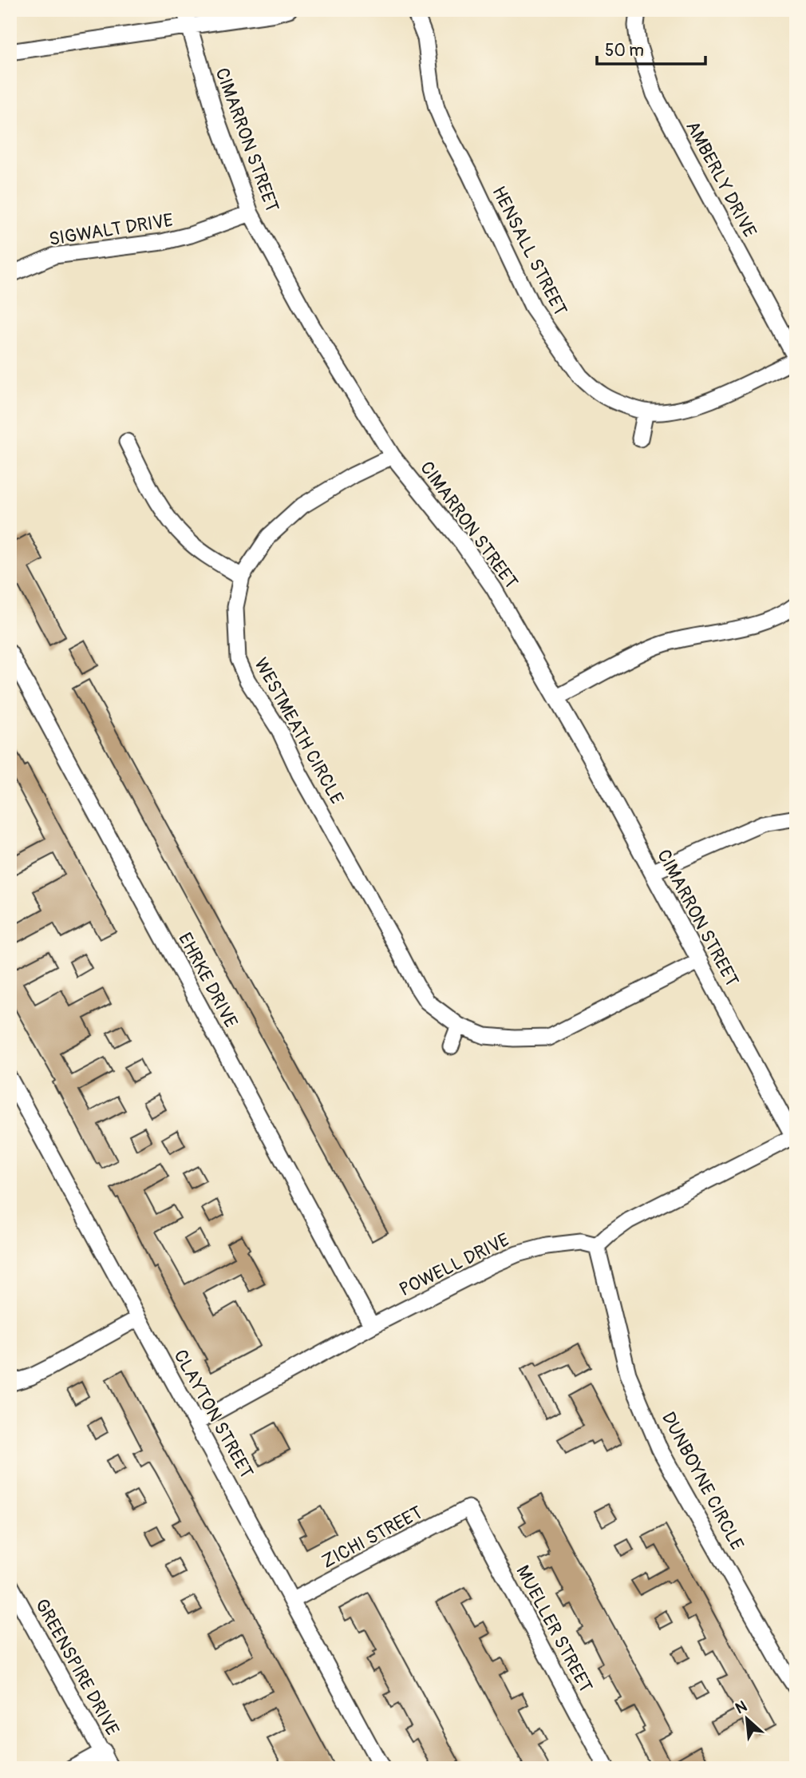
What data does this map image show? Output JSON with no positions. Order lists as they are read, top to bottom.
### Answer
{
  "streets": {
    "street": [
      "CIMARRON STREET",
      "AMBERLY DRIVE",
      "SIGWALT DRIVE",
      "HENSALL STREET",
      "WESTMEATH CIRCLE",
      "EHRKE DRIVE",
      "POWELL DRIVE",
      "CLAYTON STREET",
      "DUNBOYNE CIRCLE",
      "ZICHI STREET",
      "MUELLER STREET",
      "GREENSPIRE DRIVE"
    ]
  },
  "crossings": [
    ["CIMARRON STREET", "SIGWALT DRIVE"],
    ["CIMARRON STREET", "WESTMEATH CIRCLE"],
    ["AMBERLY DRIVE", "HENSALL STREET"],
    ["EHRKE DRIVE", "POWELL DRIVE"],
    ["POWELL DRIVE", "CLAYTON STREET"],
    ["POWELL DRIVE", "DUNBOYNE CIRCLE"],
    ["CLAYTON STREET", "ZICHI STREET"],
    ["ZICHI STREET", "MUELLER STREET"]
  ],
  "scale_bar": "50 m",
  "north": "top left"
}
